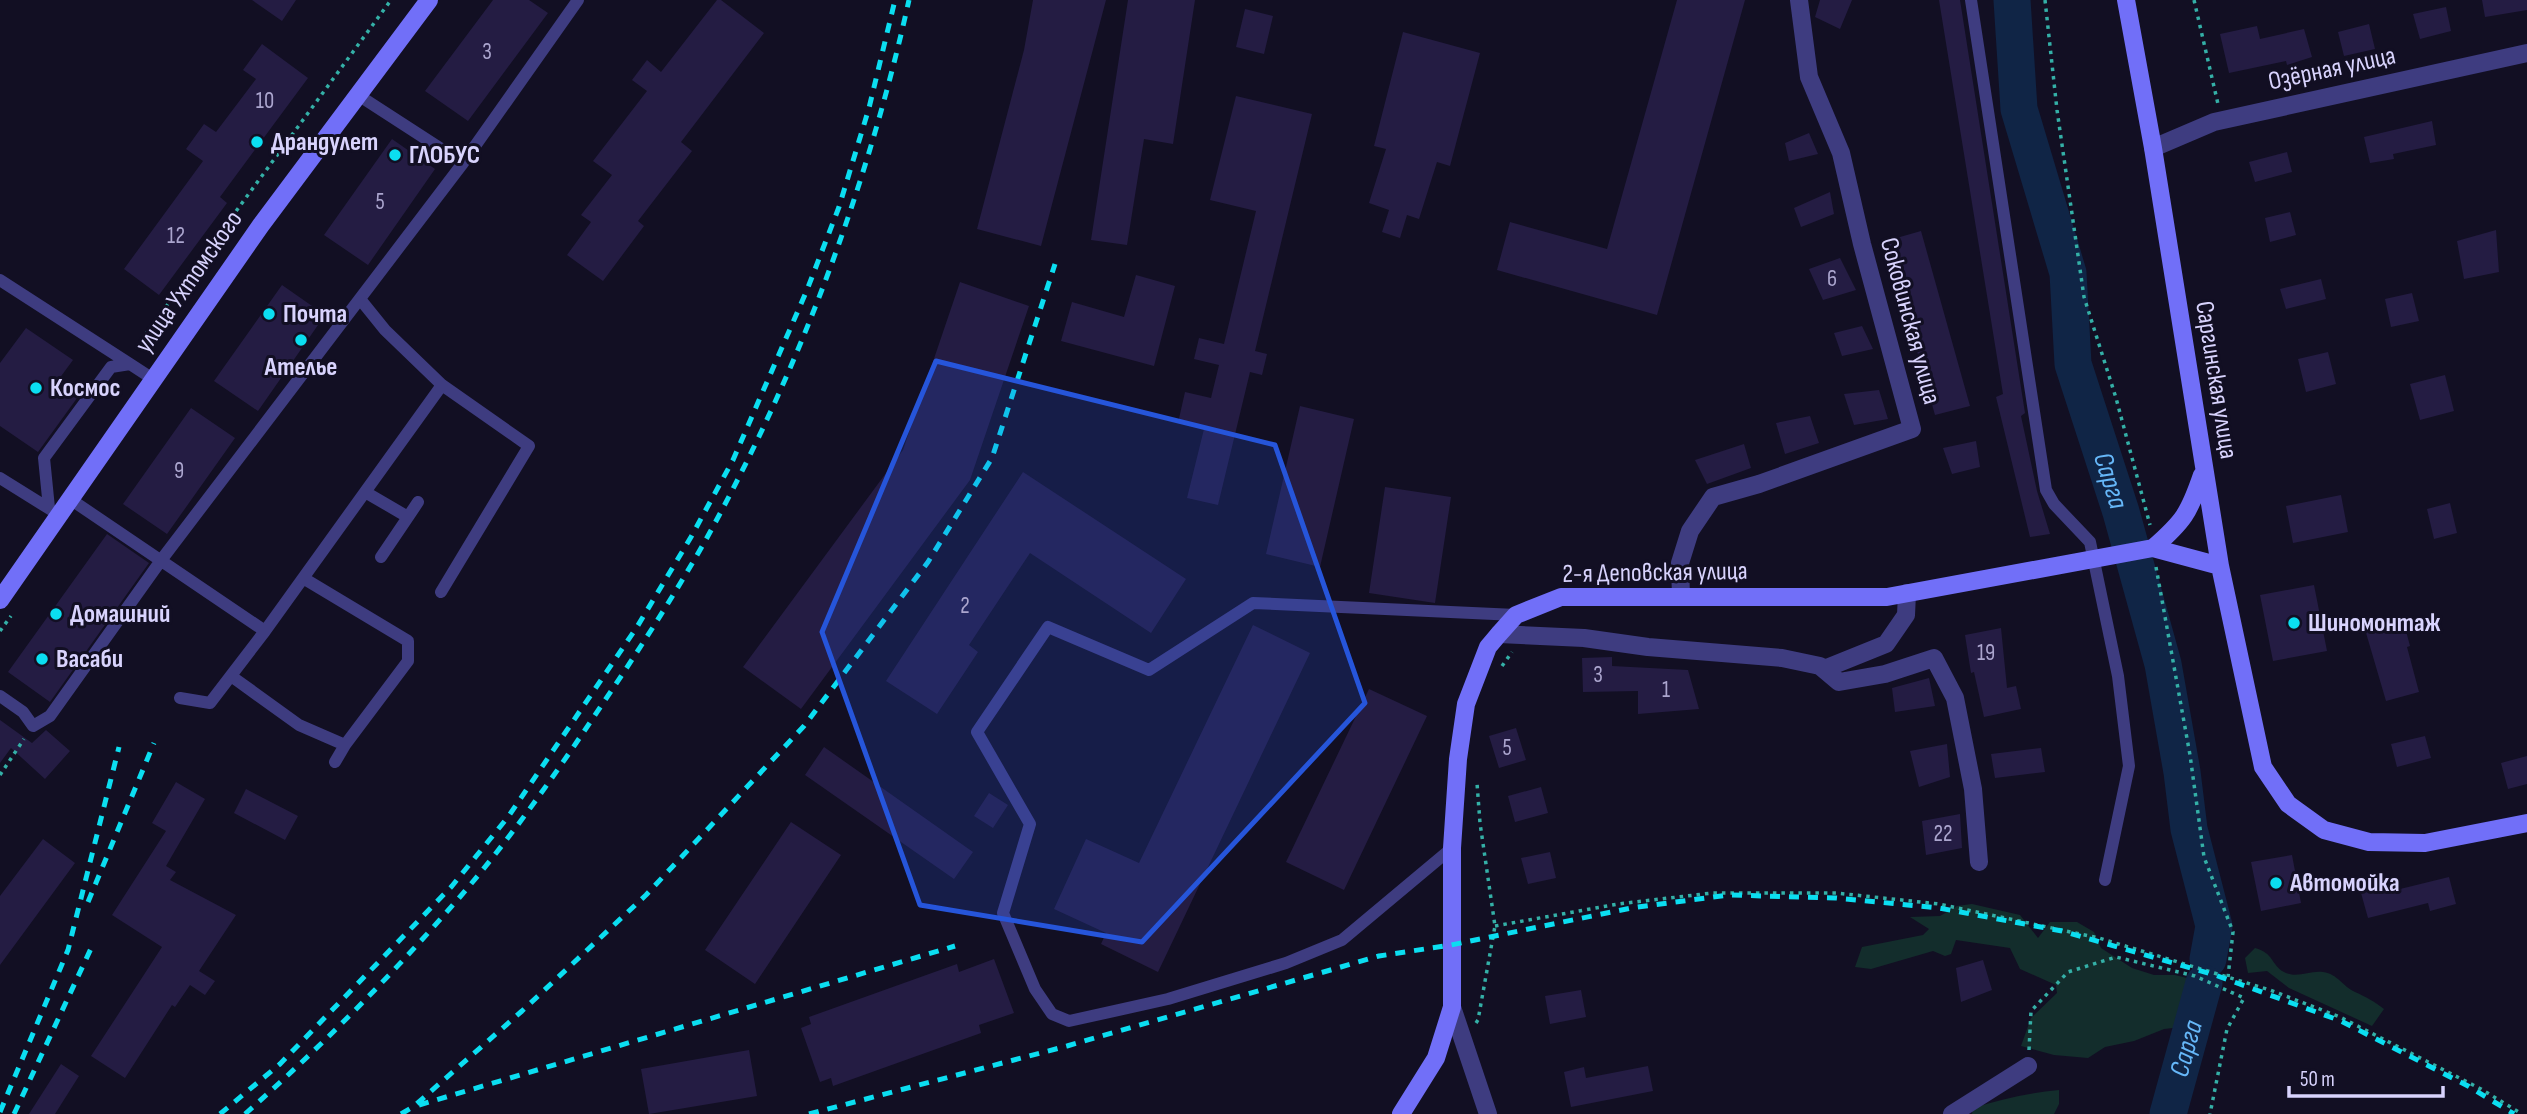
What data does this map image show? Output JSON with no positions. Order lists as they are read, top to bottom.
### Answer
{
  "streets": {
    "street": [
      "Озёрная улица",
      "улица Ухтомского",
      "Соковинская улица",
      "Саргинская улица",
      "2-я Деповская улица"
    ]
  },
  "crossings": [
    ["Озёрная улица", "Саргинская улица"],
    ["Соковинская улица", "2-я Деповская улица"]
  ],
  "water": ["Сарга"],
  "places": [
    "Драндулет",
    "ГЛОБУС",
    "Почта",
    "Ателье",
    "Космос",
    "Домашний",
    "Шиномонтаж",
    "Васаби",
    "Автомойка"
  ],
  "house_numbers": [
    "3",
    "10",
    "5",
    "12",
    "6",
    "9",
    "2",
    "19",
    "3",
    "1",
    "5",
    "22"
  ],
  "scale_bar": "50 m"
}
